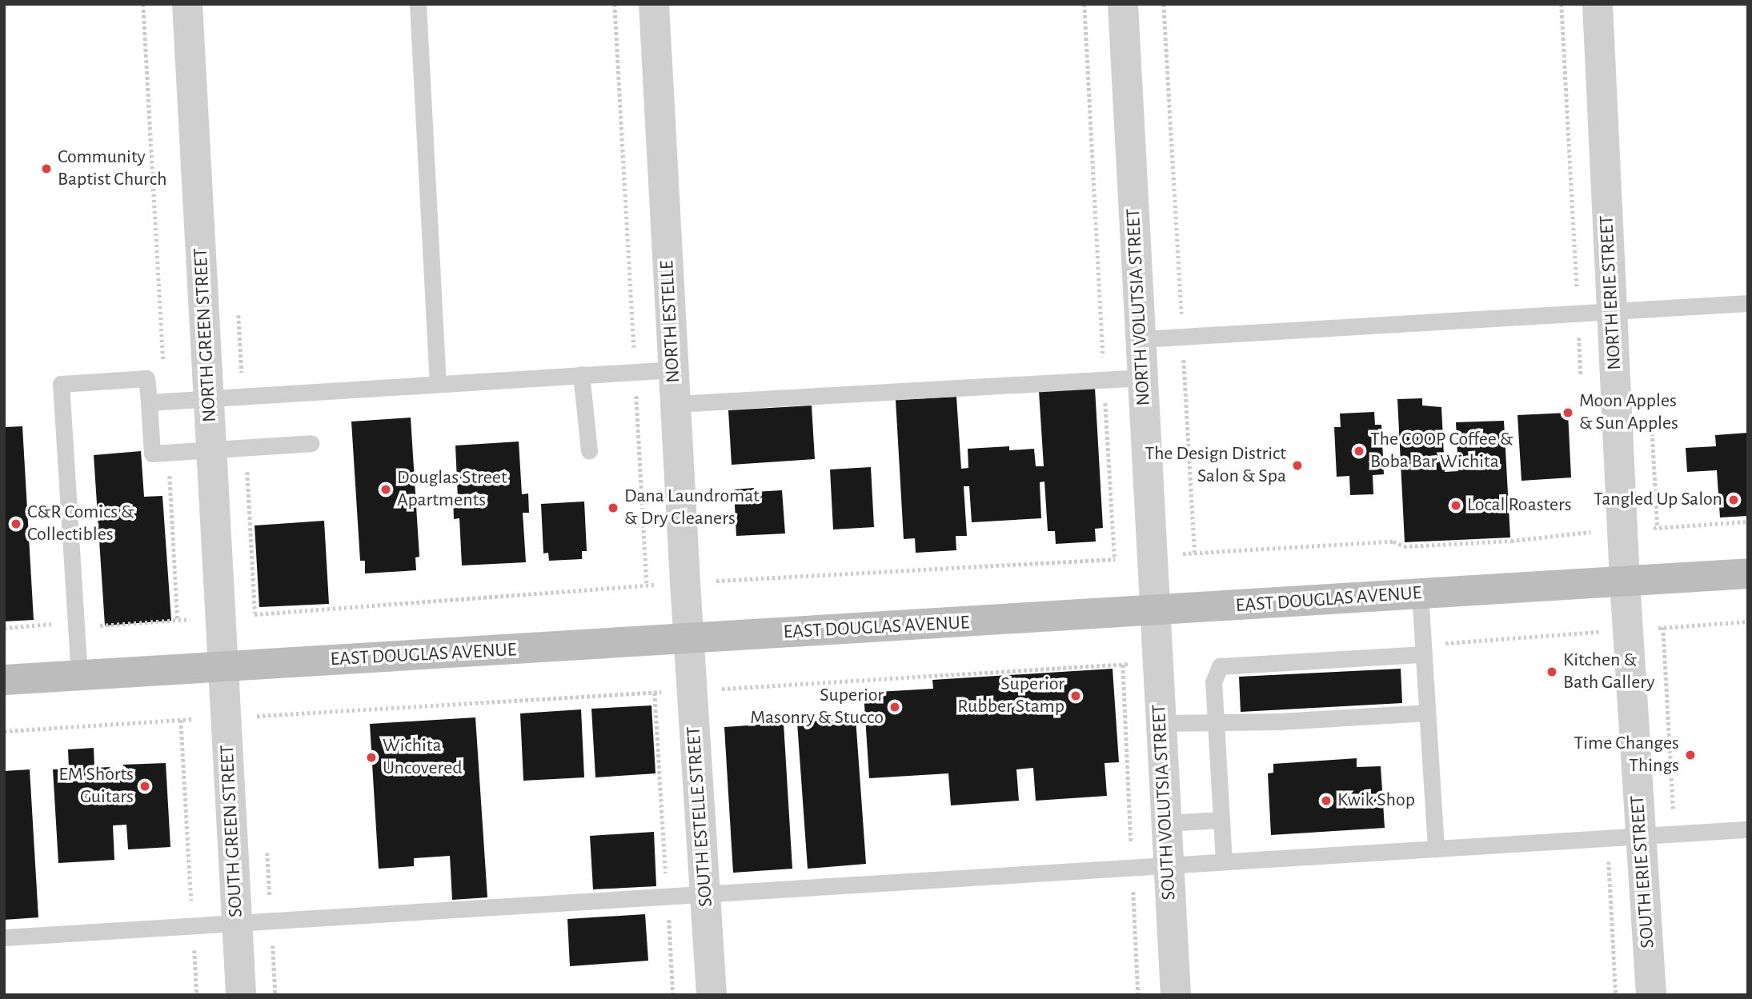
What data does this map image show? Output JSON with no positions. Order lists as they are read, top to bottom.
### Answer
{
  "streets": {
    "main road": ["EAST DOUGLAS AVENUE"],
    "street": [
      "NORTH ERIE STREET",
      "NORTH VOLUTSIA STREET",
      "NORTH ESTELLE",
      "NORTH GREEN STREET",
      "SOUTH VOLUTSIA STREET",
      "SOUTH ESTELLE STREET",
      "SOUTH GREEN STREET",
      "SOUTH ERIE STREET"
    ]
  },
  "crossings": [
    ["NORTH ERIE STREET", "EAST DOUGLAS AVENUE"],
    ["NORTH ERIE STREET", "SOUTH ERIE STREET"],
    ["NORTH VOLUTSIA STREET", "EAST DOUGLAS AVENUE"],
    ["NORTH VOLUTSIA STREET", "SOUTH VOLUTSIA STREET"],
    ["NORTH ESTELLE", "EAST DOUGLAS AVENUE"],
    ["NORTH ESTELLE", "SOUTH ESTELLE STREET"],
    ["NORTH GREEN STREET", "EAST DOUGLAS AVENUE"],
    ["NORTH GREEN STREET", "SOUTH GREEN STREET"],
    ["EAST DOUGLAS AVENUE", "SOUTH VOLUTSIA STREET"],
    ["EAST DOUGLAS AVENUE", "SOUTH ESTELLE STREET"],
    ["EAST DOUGLAS AVENUE", "SOUTH GREEN STREET"],
    ["EAST DOUGLAS AVENUE", "SOUTH ERIE STREET"]
  ],
  "places": [
    "Community Baptist Church",
    "Moon Apples & Sun Apples",
    "The COOP Coffee & Boba Bar Wichita",
    "The Design District Salon & Spa",
    "Douglas Street Apartments",
    "Tangled Up Salon",
    "Local Roasters",
    "Dana Laundromat & Dry Cleaners",
    "C&R Comics & Collectibles",
    "Kitchen & Bath Gallery",
    "Superior Rubber Stamp",
    "Superior Masonry & Stucco",
    "Time Changes Things",
    "Wichita Uncovered",
    "EM Shorts Guitars",
    "Kwik Shop"
  ]
}
